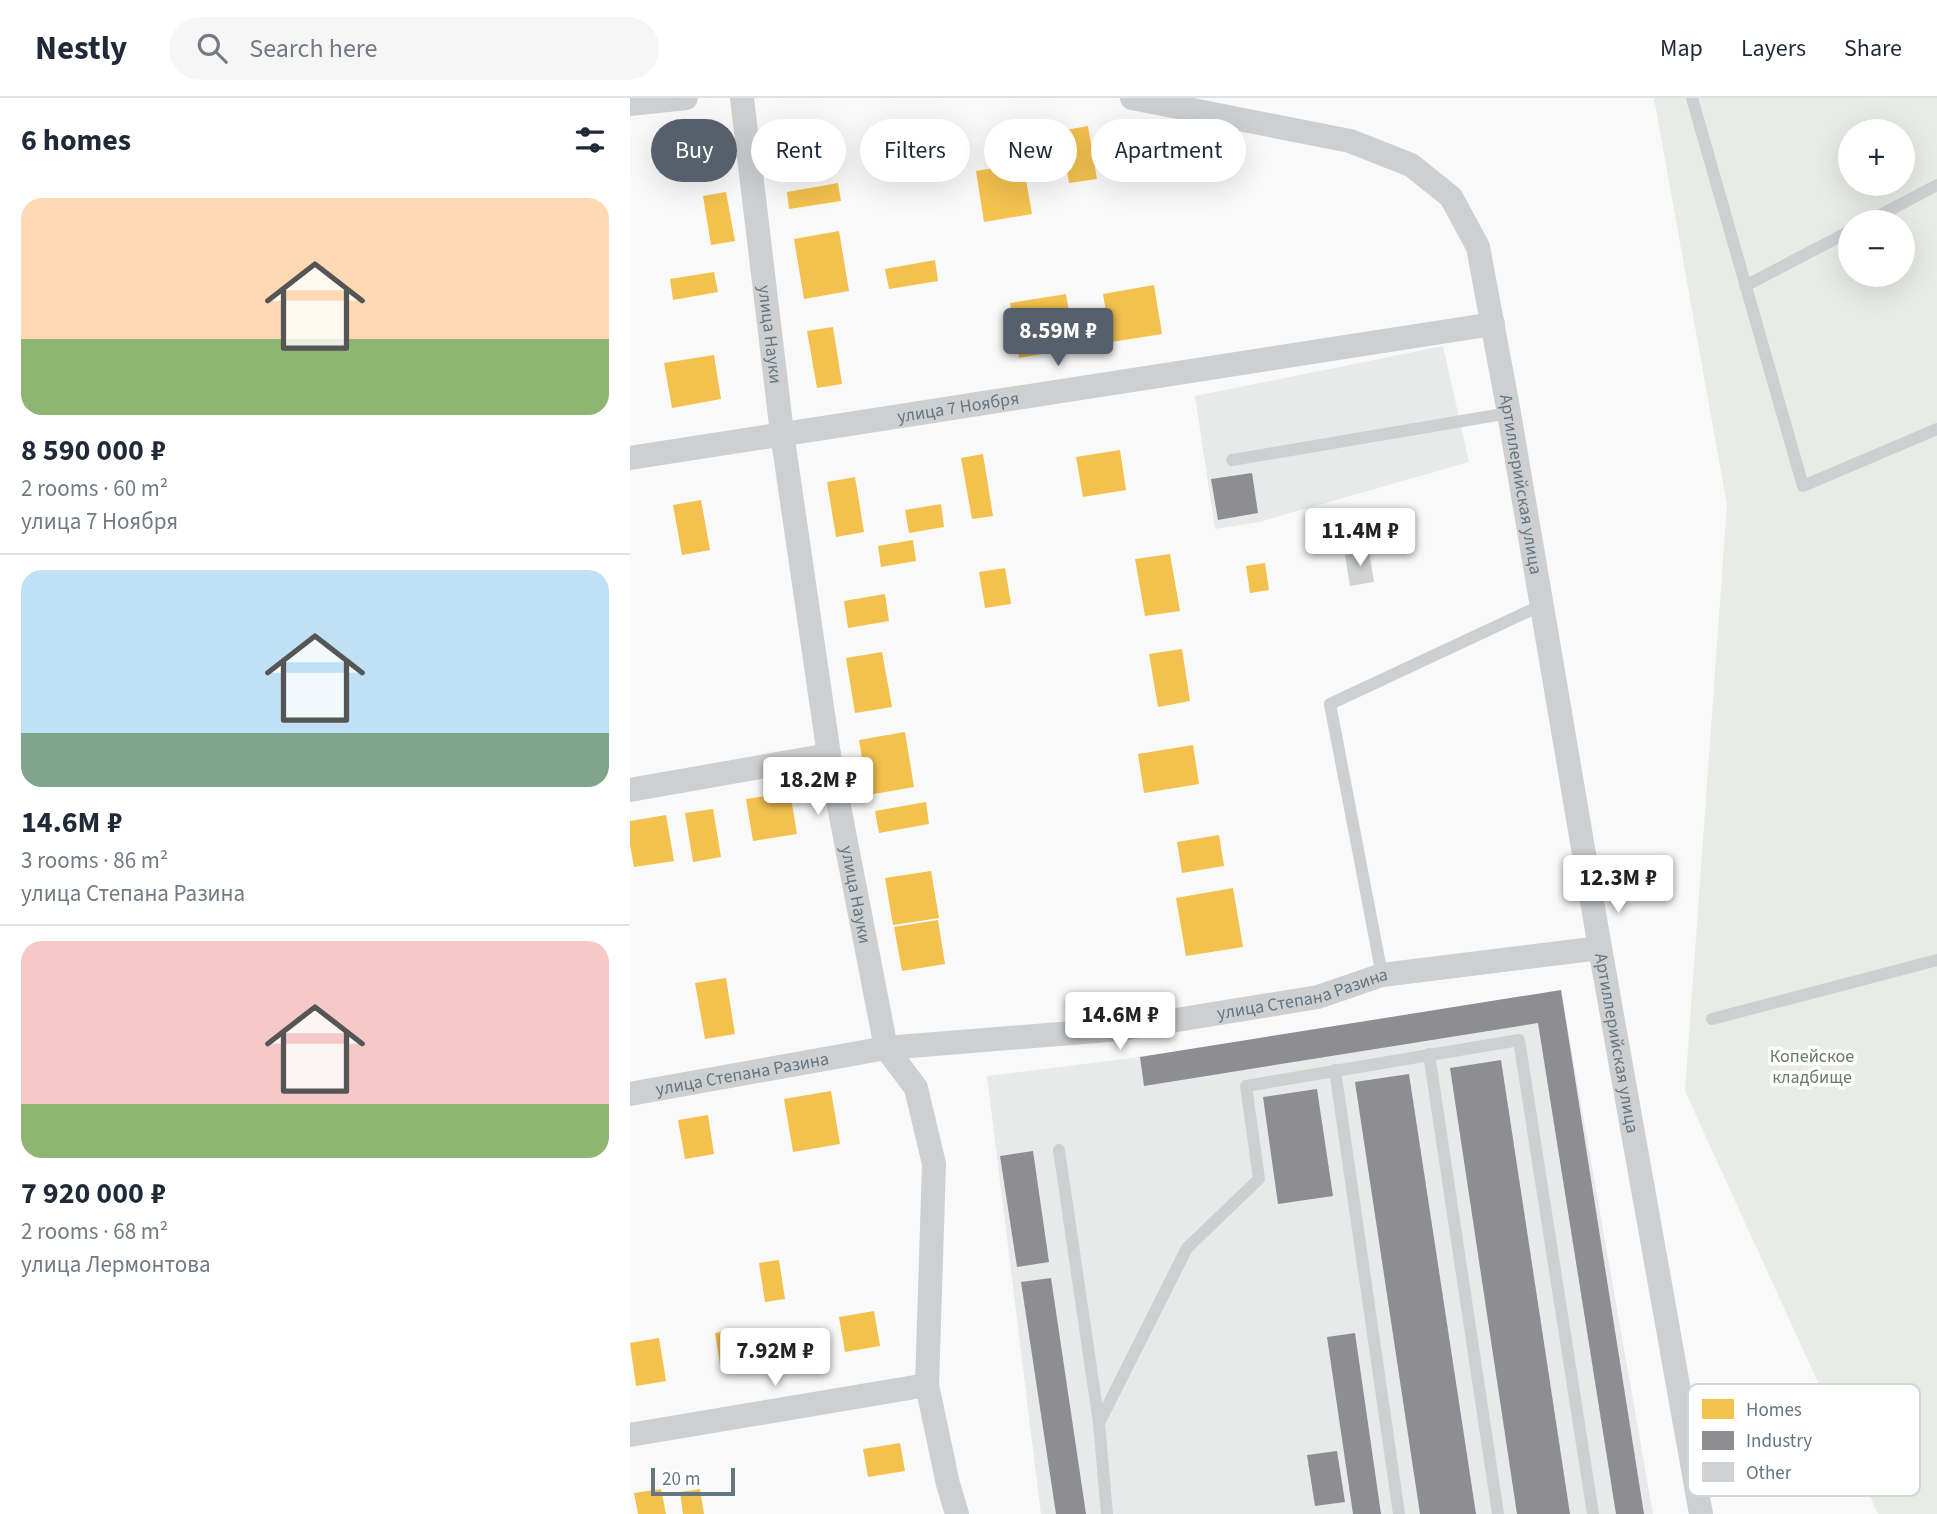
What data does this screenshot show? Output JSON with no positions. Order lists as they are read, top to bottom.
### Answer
{
  "streets": {
    "street": [
      "улица Науки",
      "улица 7 Ноября",
      "Артиллерийская улица",
      "улица Степана Разина"
    ]
  },
  "crossings": [
    ["улица Науки", "улица 7 Ноября"],
    ["улица Науки", "улица Степана Разина"],
    ["улица 7 Ноября", "Артиллерийская улица"],
    ["Артиллерийская улица", "улица Степана Разина"]
  ],
  "parks": ["Копейское кладбище"],
  "legend": ["Homes", "Industry", "Other"],
  "scale_bar": "20 m",
  "page": {
    "header": "Nestly",
    "search": "Search here",
    "nav": ["Map", "Layers", "Share"],
    "heading": "6 homes",
    "map_buttons": ["+", "−"],
    "chip": [
      "Buy",
      "Rent",
      "Filters",
      "New",
      "Apartment"
    ],
    "list": [
      {
        "name": "8 590 000 ₽",
        "note": "2 rooms · 60 m² · улица 7 Ноября"
      },
      {
        "name": "14.6M ₽",
        "note": "3 rooms · 86 m² · улица Степана Разина"
      },
      {
        "name": "7 920 000 ₽",
        "note": "2 rooms · 68 m² · улица Лермонтова"
      }
    ],
    "price": [
      "8.59M ₽",
      "11.4M ₽",
      "18.2M ₽",
      "12.3M ₽",
      "14.6M ₽",
      "7.92M ₽"
    ],
    "scale": "20 m"
  }
}
